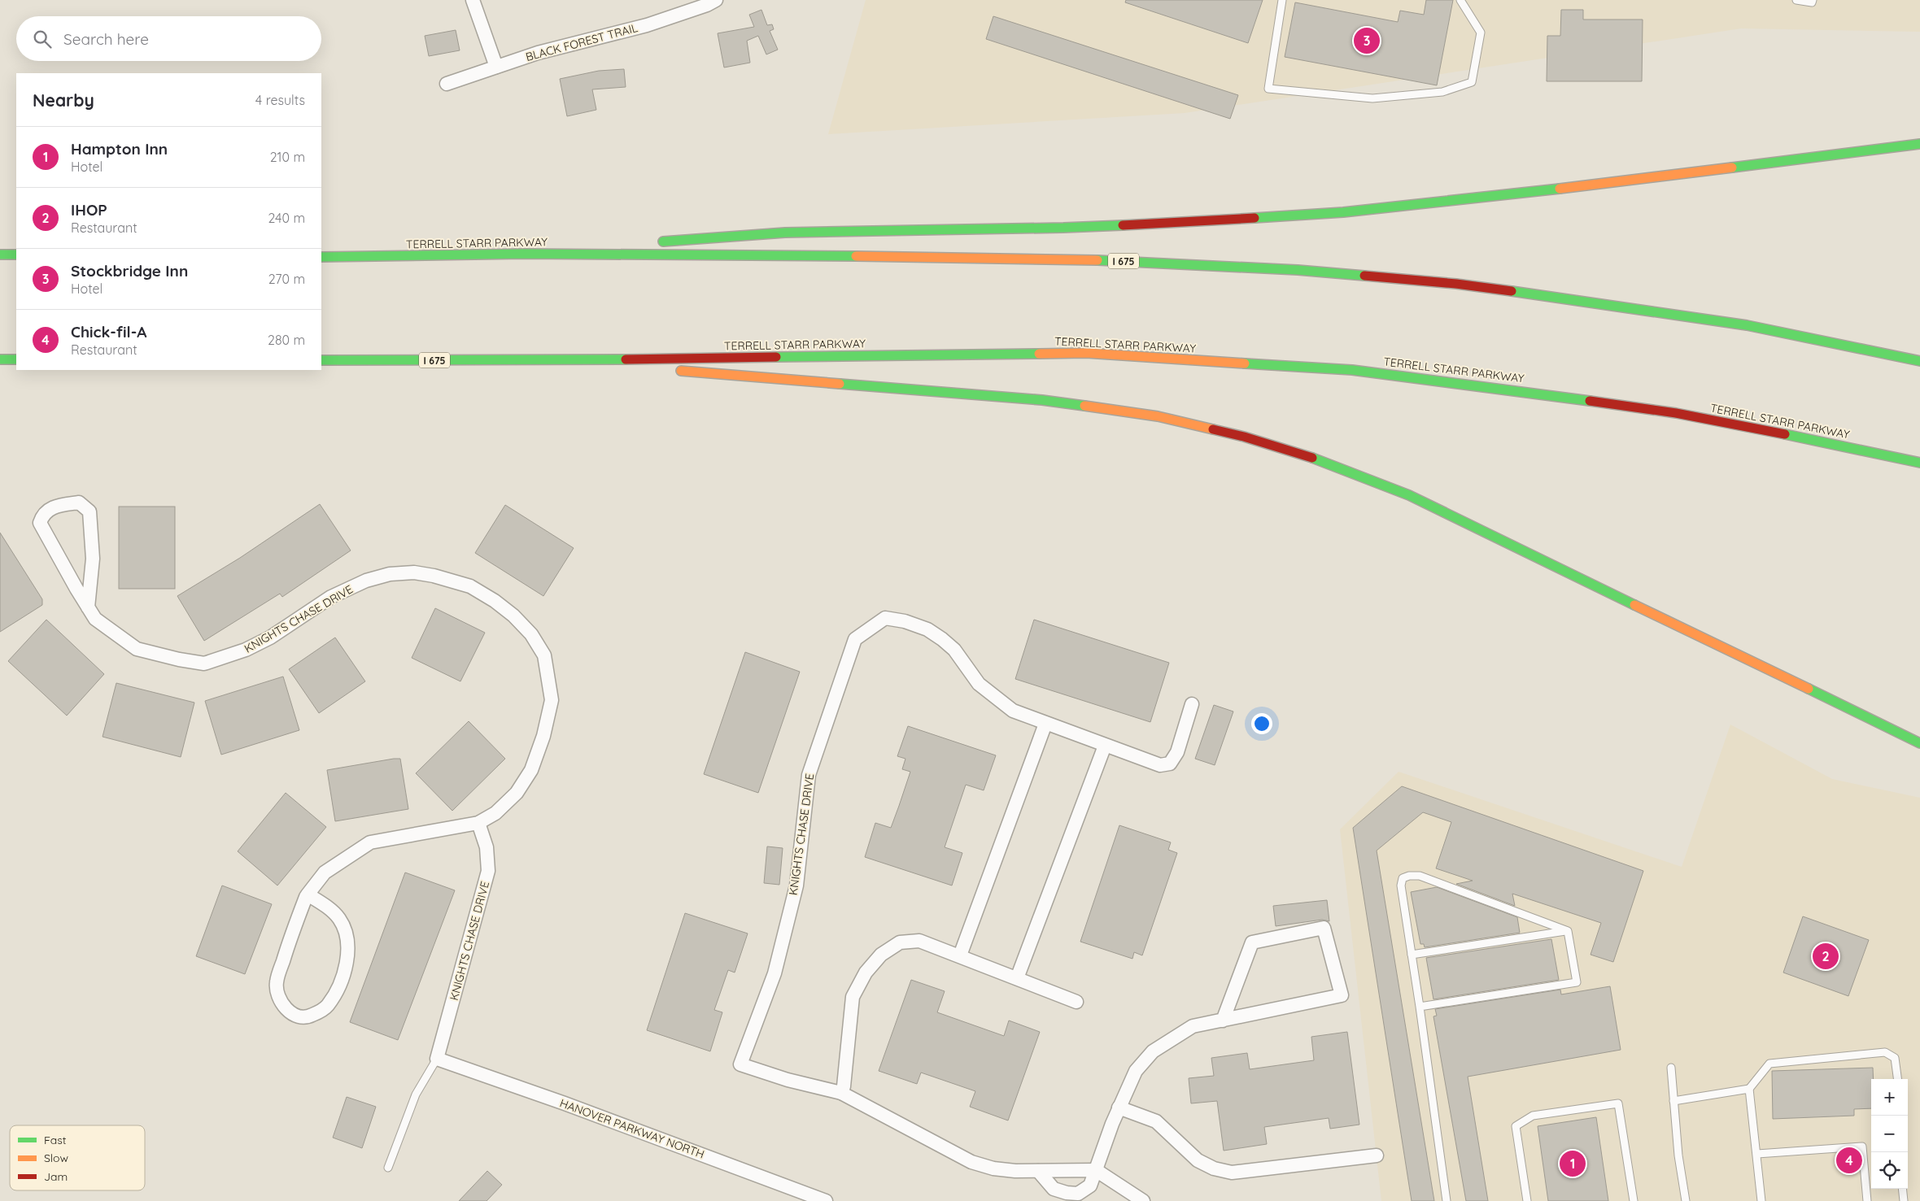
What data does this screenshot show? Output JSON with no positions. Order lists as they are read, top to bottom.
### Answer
{
  "streets": {
    "highway": ["TERRELL STARR PARKWAY", "I 675"],
    "street": ["BLACK FOREST TRAIL", "KNIGHTS CHASE DRIVE", "HANOVER PARKWAY NORTH"]
  },
  "crossings": [
    ["KNIGHTS CHASE DRIVE", "HANOVER PARKWAY NORTH"]
  ],
  "legend": ["Fast", "Slow", "Jam"],
  "page": {
    "search": "Search here",
    "pins": [
      "3",
      "2",
      "4",
      "1"
    ],
    "heading": ["Nearby", "4 results"],
    "list": [
      {
        "mark": "1",
        "name": "Hampton Inn",
        "note": "Hotel",
        "value": "210 m"
      },
      {
        "mark": "2",
        "name": "IHOP",
        "note": "Restaurant",
        "value": "240 m"
      },
      {
        "mark": "3",
        "name": "Stockbridge Inn",
        "note": "Hotel",
        "value": "270 m"
      },
      {
        "mark": "4",
        "name": "Chick-fil-A",
        "note": "Restaurant",
        "value": "280 m"
      }
    ],
    "map_buttons": ["+", "−"]
  }
}
